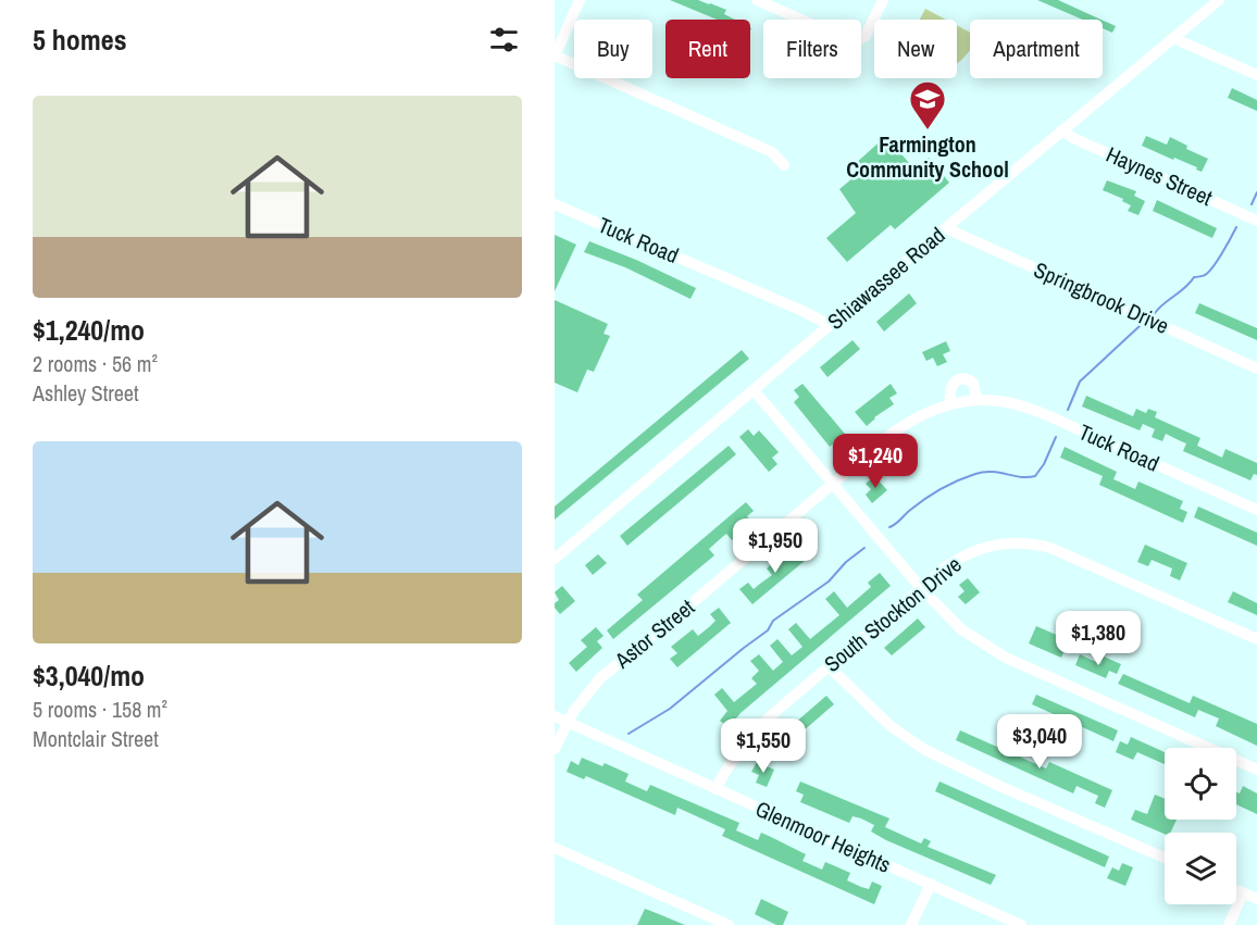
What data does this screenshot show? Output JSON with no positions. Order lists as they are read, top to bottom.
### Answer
{
  "streets": {
    "street": [
      "Haynes Street",
      "Tuck Road",
      "Shiawassee Road",
      "Springbrook Drive",
      "South Stockton Drive",
      "Astor Street",
      "Glenmoor Heights"
    ]
  },
  "crossings": [
    ["Haynes Street", "Shiawassee Road"],
    ["Tuck Road", "Shiawassee Road"],
    ["Tuck Road", "Astor Street"],
    ["Shiawassee Road", "Springbrook Drive"],
    ["South Stockton Drive", "Glenmoor Heights"],
    ["Astor Street", "Glenmoor Heights"]
  ],
  "places": {
    "school or university": ["Farmington Community School"]
  },
  "page": {
    "heading": "5 homes",
    "chip": [
      "Buy",
      "Rent",
      "Filters",
      "New",
      "Apartment"
    ],
    "list": [
      {
        "name": "$1,240/mo",
        "note": "2 rooms · 56 m² · Ashley Street"
      },
      {
        "name": "$3,040/mo",
        "note": "5 rooms · 158 m² · Montclair Street"
      }
    ],
    "price": [
      "$1,240",
      "$1,950",
      "$1,380",
      "$3,040",
      "$1,550"
    ]
  }
}
